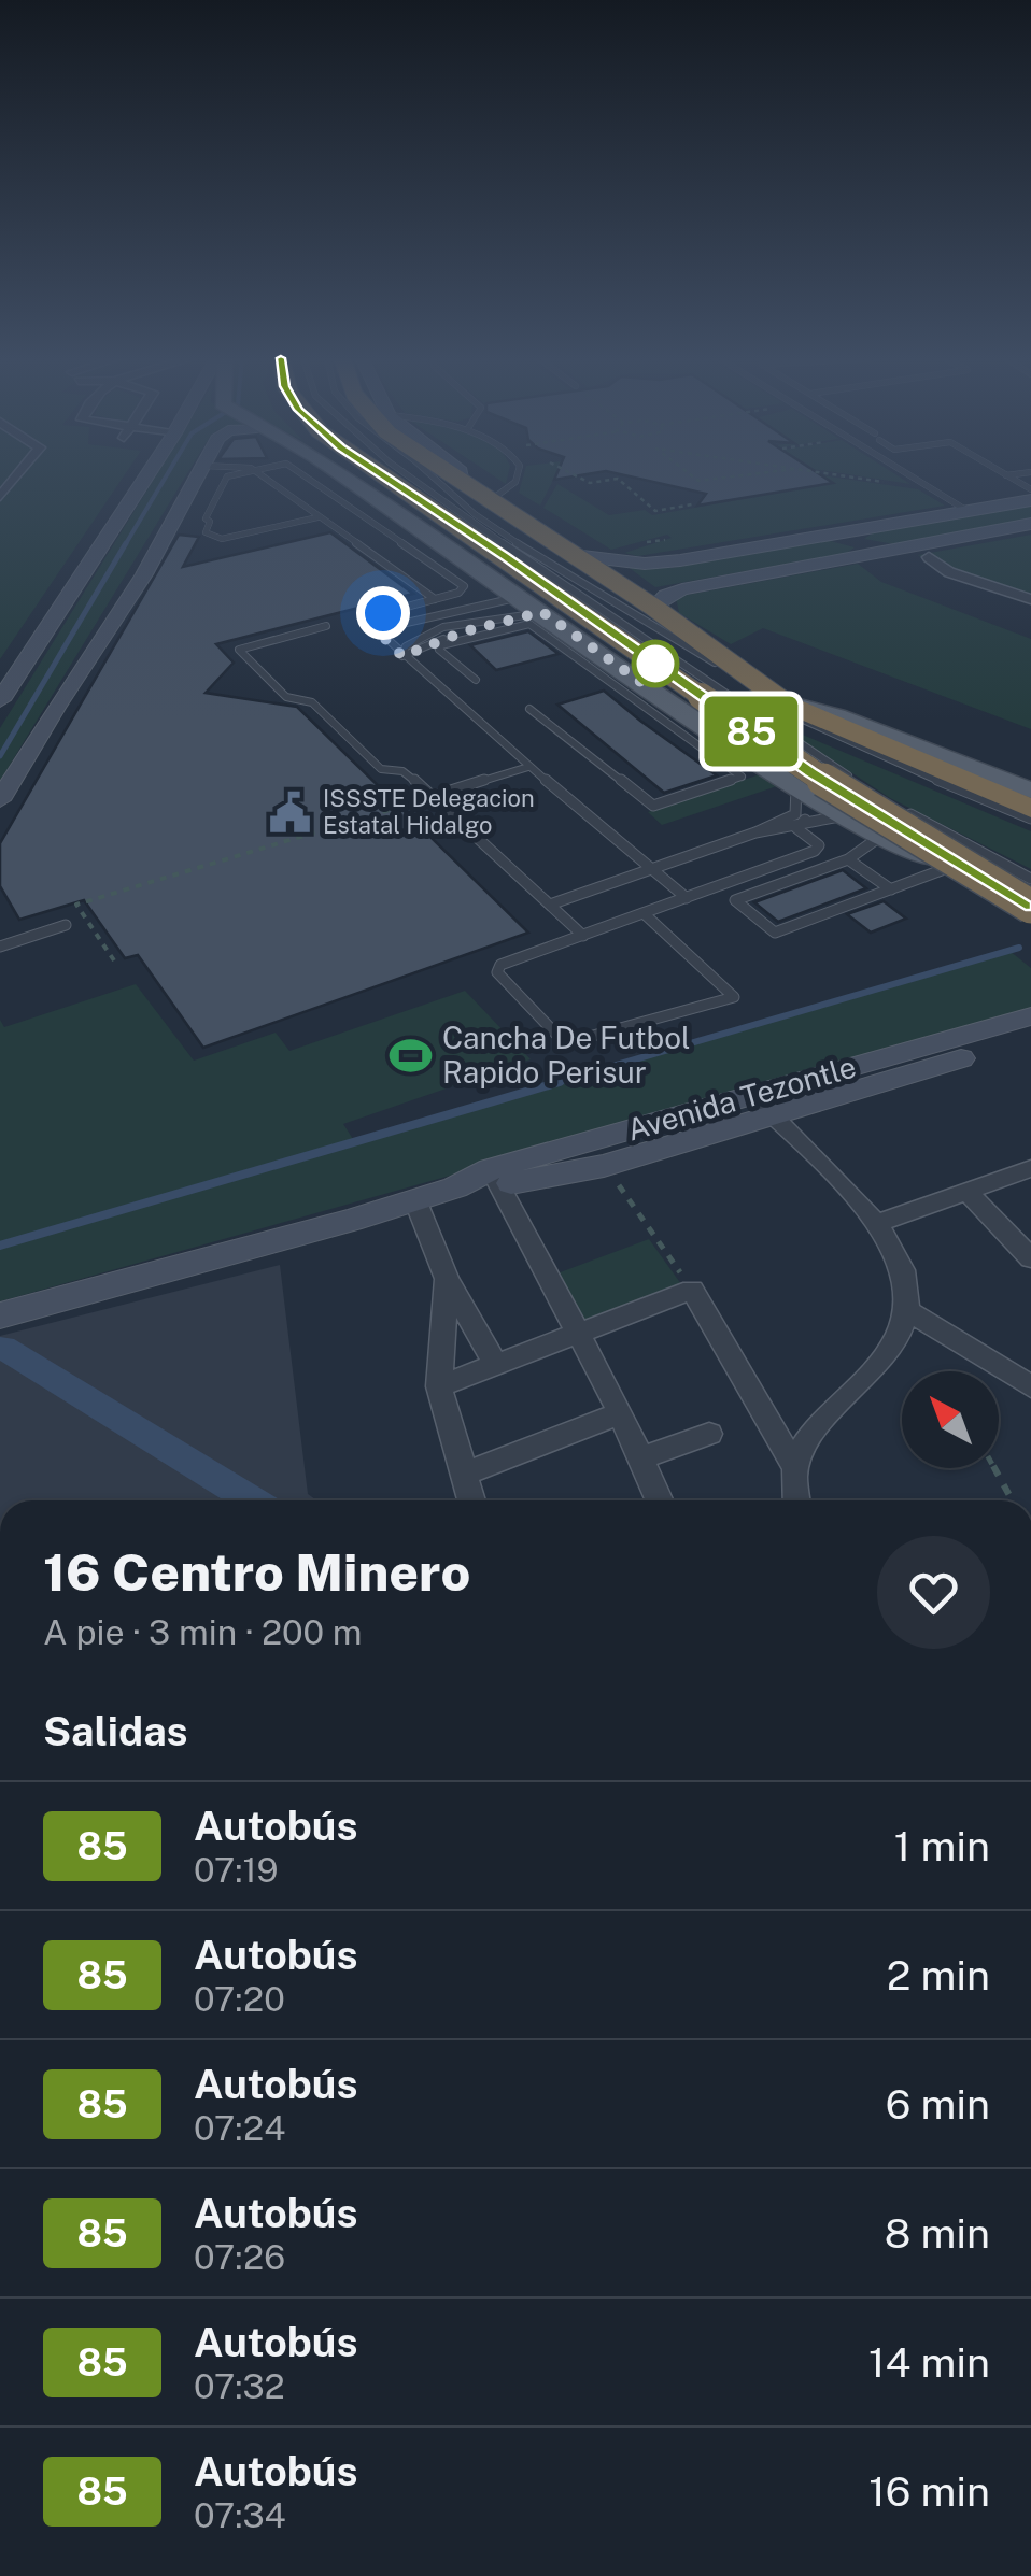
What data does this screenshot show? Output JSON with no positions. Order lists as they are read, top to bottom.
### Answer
{
  "streets": {
    "street": ["Avenida Tezontle"]
  },
  "places": {
    "public building": ["ISSSTE Delegacion Estatal Hidalgo"],
    "sports": ["Cancha De Futbol Rapido Perisur"]
  },
  "lines": ["bus line 85"],
  "north": "top left",
  "page": {
    "on_map": "85",
    "heading": [
      ["16 Centro Minero", "A pie · 3 min · 200 m"],
      "Salidas"
    ],
    "list": [
      {
        "mark": "85",
        "name": "Autobús",
        "note": "07:19",
        "value": "1 min"
      },
      {
        "mark": "85",
        "name": "Autobús",
        "note": "07:20",
        "value": "2 min"
      },
      {
        "mark": "85",
        "name": "Autobús",
        "note": "07:24",
        "value": "6 min"
      },
      {
        "mark": "85",
        "name": "Autobús",
        "note": "07:26",
        "value": "8 min"
      },
      {
        "mark": "85",
        "name": "Autobús",
        "note": "07:32",
        "value": "14 min"
      },
      {
        "mark": "85",
        "name": "Autobús",
        "note": "07:34",
        "value": "16 min"
      }
    ]
  }
}
